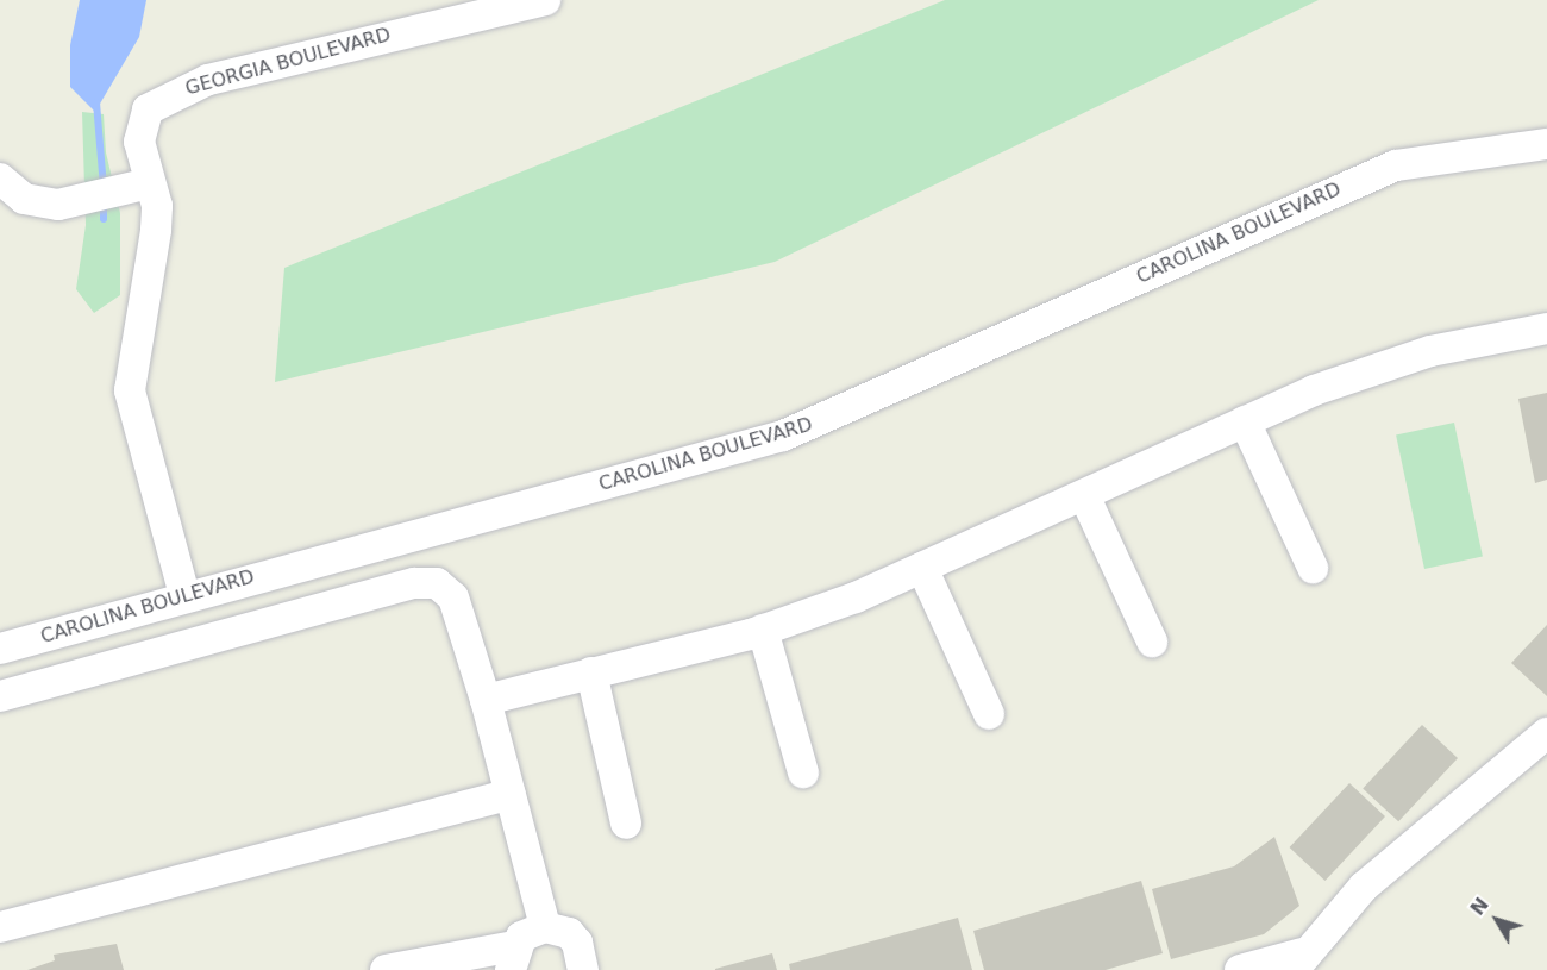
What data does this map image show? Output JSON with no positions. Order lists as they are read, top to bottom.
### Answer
{
  "streets": {
    "street": ["GEORGIA BOULEVARD", "CAROLINA BOULEVARD"]
  },
  "crossings": [
    ["GEORGIA BOULEVARD", "CAROLINA BOULEVARD"]
  ],
  "north": "top left"
}
